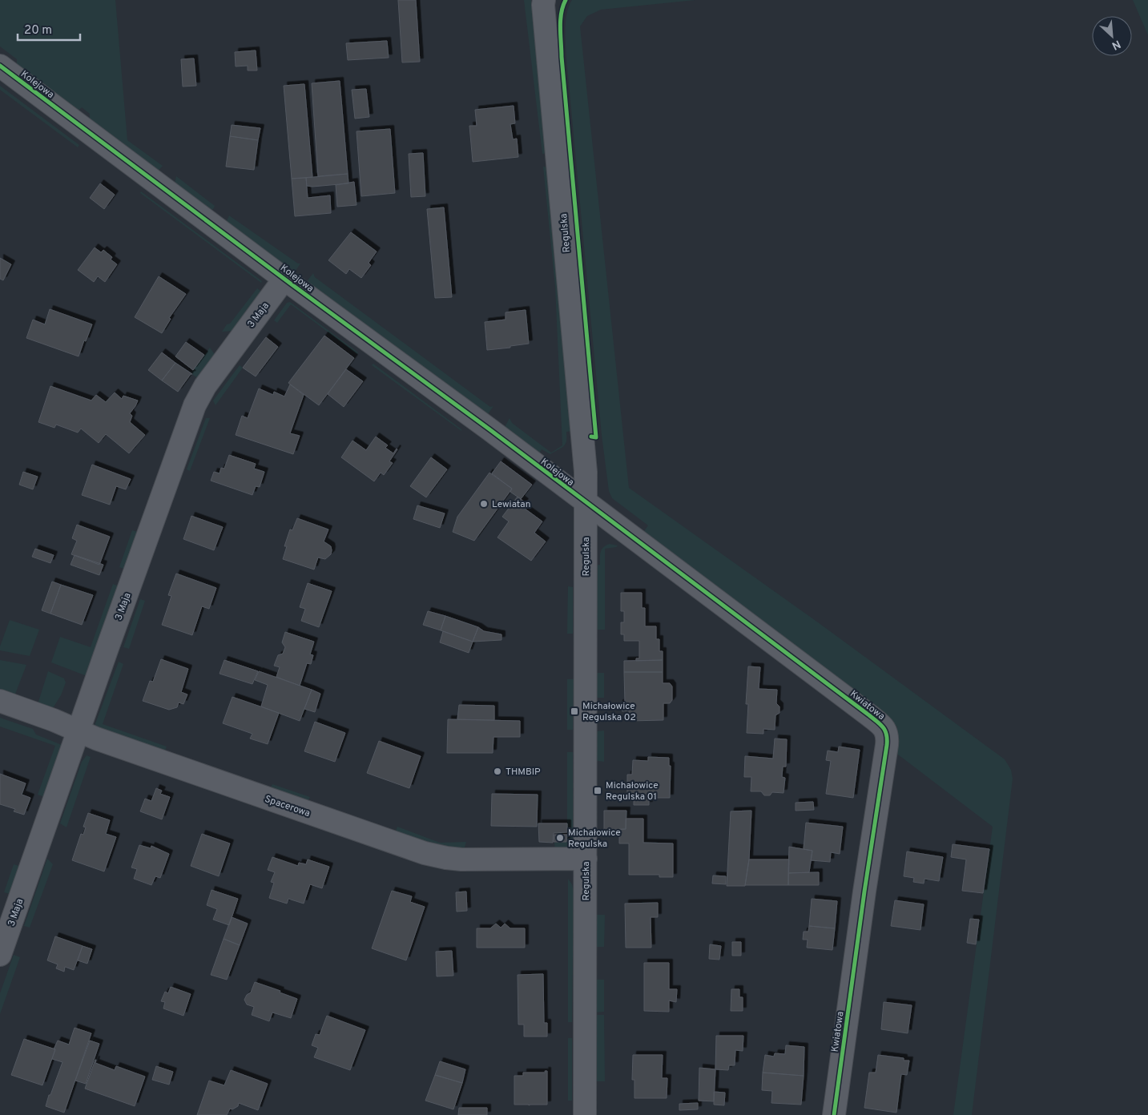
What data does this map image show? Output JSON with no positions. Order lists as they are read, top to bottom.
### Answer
{
  "streets": {
    "street": [
      "Kolejowa",
      "Regulska",
      "3 Maja",
      "Kwiatowa",
      "Spacerowa"
    ]
  },
  "crossings": [
    ["Kolejowa", "Regulska"],
    ["Kolejowa", "3 Maja"],
    ["Kolejowa", "Kwiatowa"],
    ["Regulska", "Kwiatowa"],
    ["Regulska", "Spacerowa"],
    ["3 Maja", "Spacerowa"]
  ],
  "places": {
    "other": ["Lewiatan", "THMBIP", "Michałowice Regulska"],
    "transit": ["Michałowice Regulska 02", "Michałowice Regulska 01"]
  },
  "scale_bar": "20 m",
  "north": "bottom right"
}
